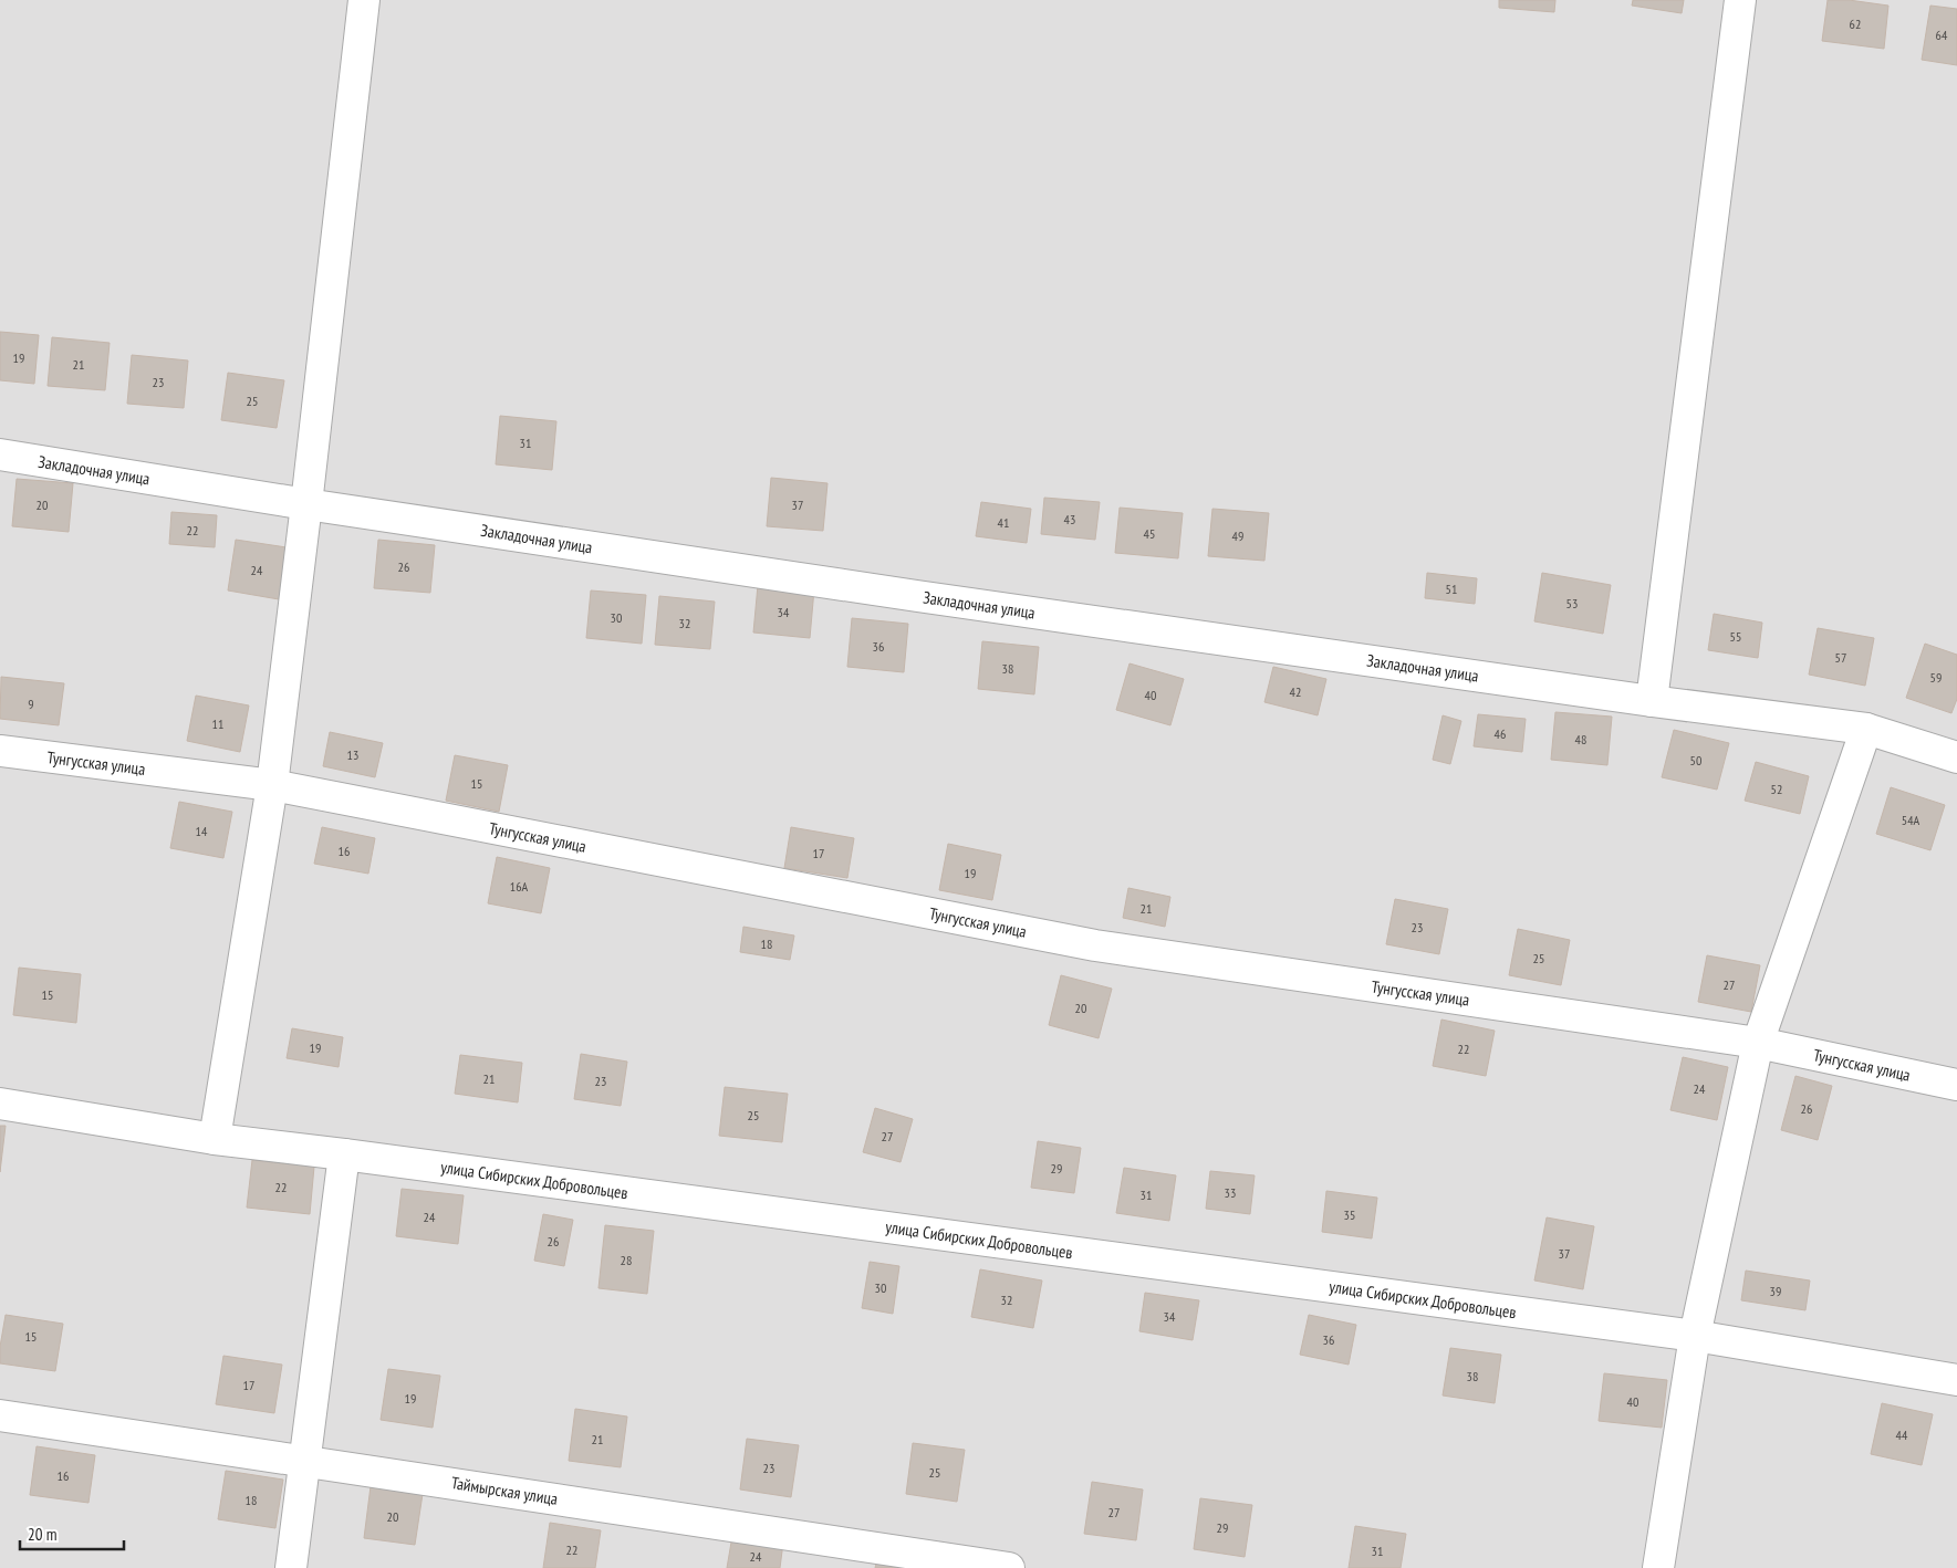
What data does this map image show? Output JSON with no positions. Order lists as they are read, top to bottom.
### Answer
{
  "streets": {
    "street": [
      "Закладочная улица",
      "Тунгусская улица",
      "улица Сибирских Добровольцев",
      "Таймырская улица"
    ]
  },
  "house_numbers": [
    "62",
    "64",
    "19",
    "21",
    "23",
    "25",
    "31",
    "20",
    "37",
    "43",
    "41",
    "22",
    "45",
    "49",
    "26",
    "24",
    "51",
    "53",
    "34",
    "30",
    "32",
    "55",
    "36",
    "57",
    "38",
    "59",
    "42",
    "40",
    "9",
    "11",
    "46",
    "48",
    "13",
    "50",
    "15",
    "52",
    "54А",
    "14",
    "16",
    "17",
    "19",
    "16А",
    "21",
    "23",
    "18",
    "25",
    "27",
    "15",
    "20",
    "19",
    "22",
    "21",
    "23",
    "24",
    "26",
    "25",
    "27",
    "29",
    "22",
    "33",
    "31",
    "35",
    "24",
    "26",
    "37",
    "28",
    "30",
    "39",
    "32",
    "34",
    "15",
    "36",
    "38",
    "17",
    "19",
    "40",
    "44",
    "21",
    "23",
    "25",
    "16",
    "18",
    "27",
    "20",
    "29",
    "22",
    "31",
    "24"
  ],
  "scale_bar": "20 m"
}
